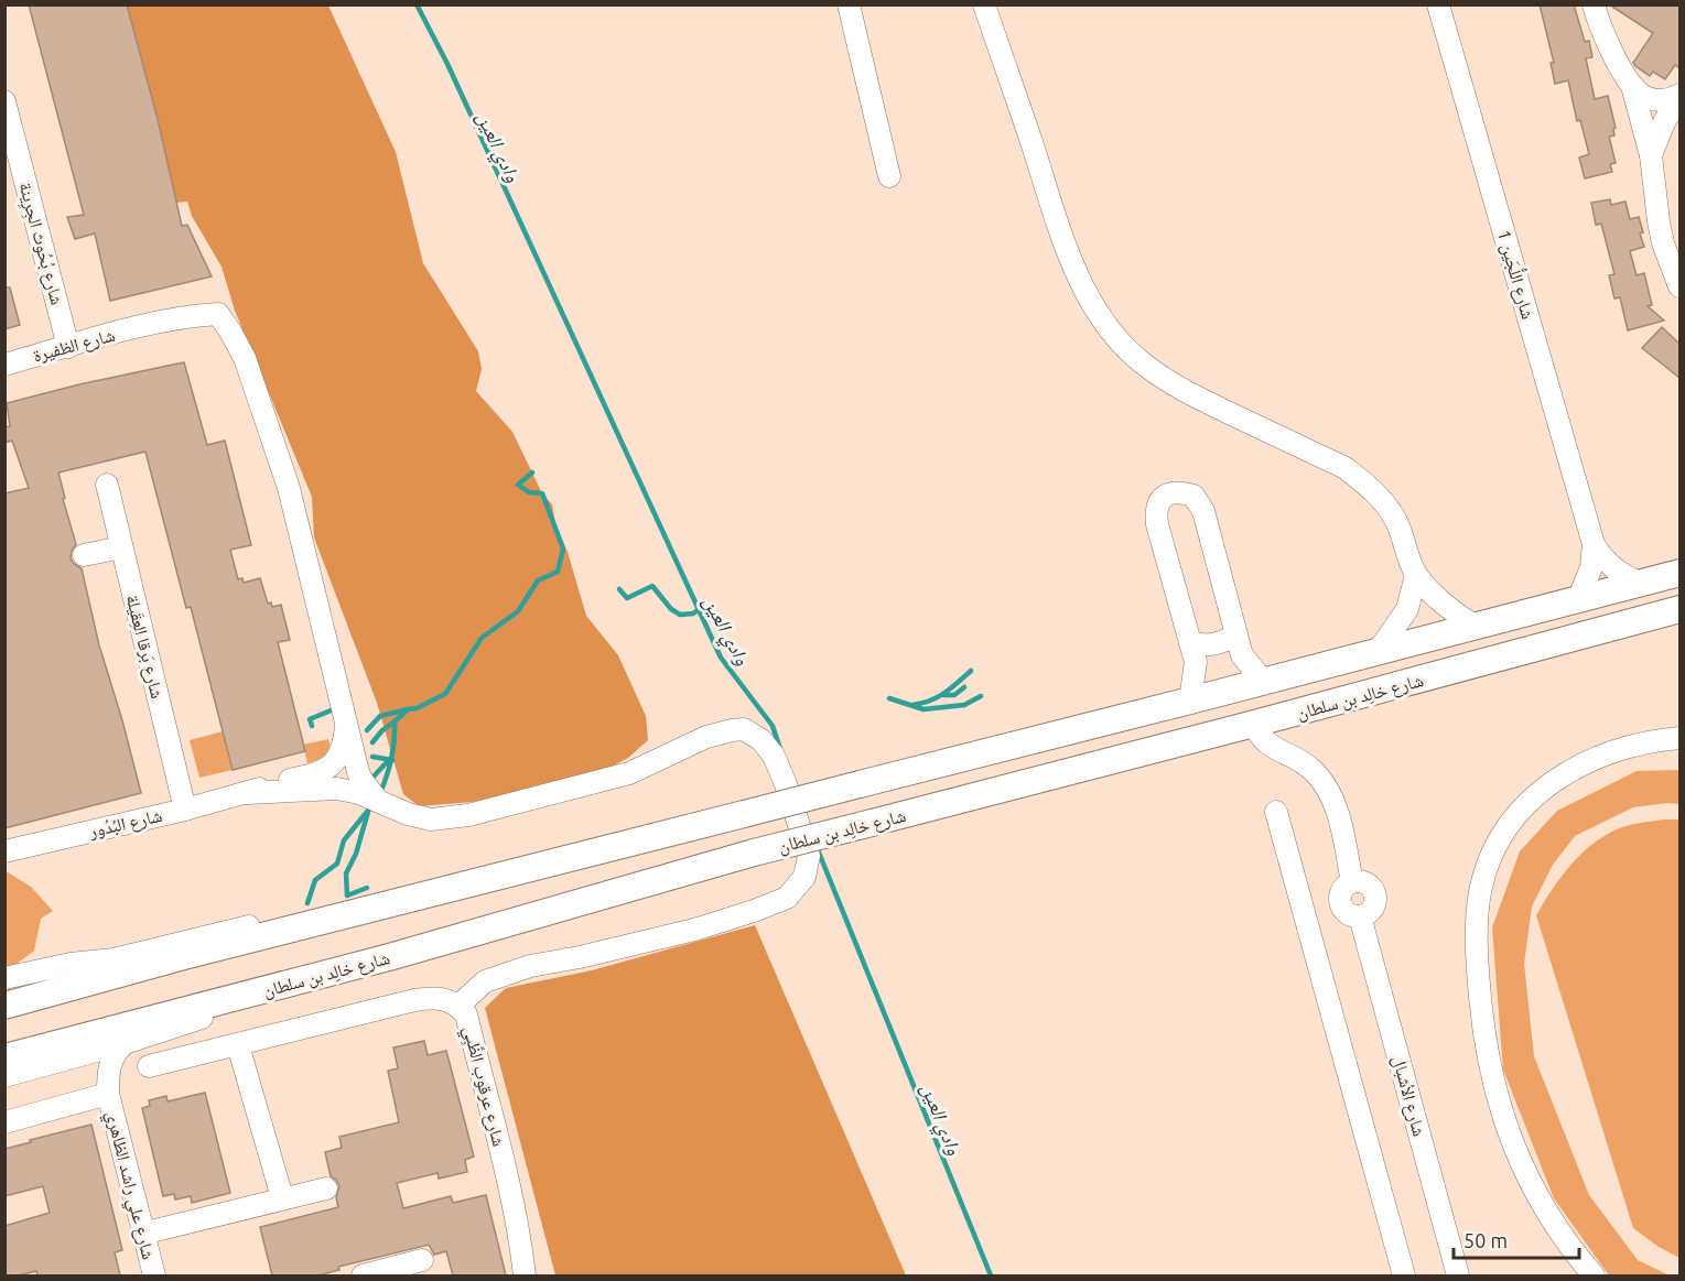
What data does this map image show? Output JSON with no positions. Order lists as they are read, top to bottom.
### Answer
{
  "streets": {
    "main road": ["شارع خالِد بن سلطان"],
    "street": [
      "شارع بُحُوث الجِرِينة",
      "شارع اللُّجَين 1",
      "شارع الظفيرة",
      "شارع بَرقا العِقَيلة",
      "شارع البُدُور",
      "شارع عرقوب الظَّبِي",
      "شارع الأشبال",
      "شارع علي راشد الظاهري"
    ]
  },
  "crossings": [
    ["شارع بُحُوث الجِرِينة", "شارع الظفيرة"],
    ["شارع اللُّجَين 1", "شارع خالِد بن سلطان"],
    ["شارع بَرقا العِقَيلة", "شارع البُدُور"]
  ],
  "water": ["وادي العين"],
  "scale_bar": "50 m"
}
